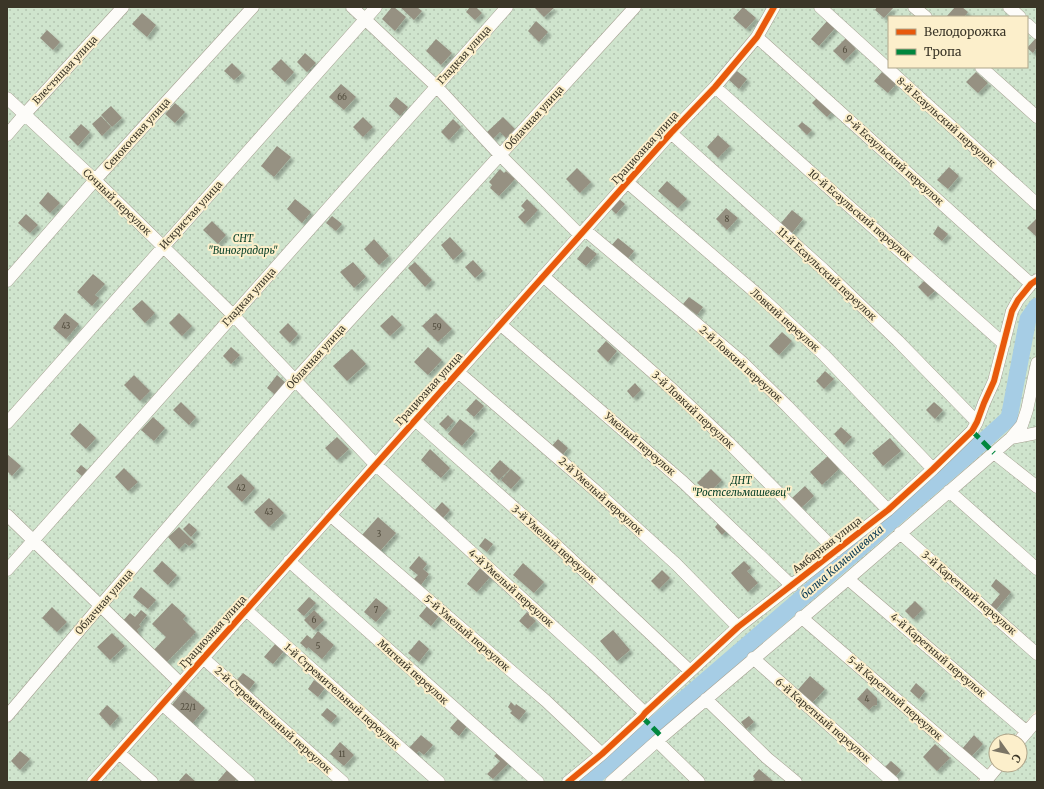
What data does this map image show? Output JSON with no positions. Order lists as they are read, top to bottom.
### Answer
{
  "streets": {
    "street": [
      "Гладкая улица",
      "Блестящая улица",
      "Облачная улица",
      "8-й Есаульский переулок",
      "Сенокосная улица",
      "Грациозная улица",
      "9-й Есаульский переулок",
      "Сочный переулок",
      "Искристая улица",
      "10-й Есаульский переулок",
      "11-й Есаульский переулок",
      "Ловкий переулок",
      "2-й Ловкий переулок",
      "3-й Ловкий переулок",
      "Умелый переулок",
      "2-й Умелый переулок",
      "3-й Умелый переулок",
      "Амбарная улица",
      "4-й Умелый переулок",
      "3-й Каретный переулок",
      "5-й Умелый переулок",
      "4-й Каретный переулок",
      "Мягкий переулок",
      "1-й Стремительный переулок",
      "5-й Каретный переулок",
      "2-й Стремительный переулок",
      "6-й Каретный переулок"
    ]
  },
  "crossings": [
    ["Гладкая улица", "Сочный переулок"],
    ["Гладкая улица", "2-й Ловкий переулок"],
    ["Блестящая улица", "Сочный переулок"],
    ["Облачная улица", "Сочный переулок"],
    ["Облачная улица", "2-й Ловкий переулок"],
    ["Сенокосная улица", "Сочный переулок"],
    ["Грациозная улица", "9-й Есаульский переулок"],
    ["Грациозная улица", "Сочный переулок"],
    ["Грациозная улица", "10-й Есаульский переулок"],
    ["Грациозная улица", "11-й Есаульский переулок"],
    ["Грациозная улица", "Ловкий переулок"],
    ["Грациозная улица", "2-й Ловкий переулок"],
    ["Грациозная улица", "3-й Ловкий переулок"],
    ["Грациозная улица", "Умелый переулок"],
    ["Грациозная улица", "2-й Умелый переулок"],
    ["Грациозная улица", "3-й Умелый переулок"],
    ["Грациозная улица", "4-й Умелый переулок"],
    ["Грациозная улица", "5-й Умелый переулок"],
    ["Грациозная улица", "Мягкий переулок"],
    ["Грациозная улица", "1-й Стремительный переулок"],
    ["Грациозная улица", "2-й Стремительный переулок"],
    ["9-й Есаульский переулок", "Амбарная улица"],
    ["Сочный переулок", "Искристая улица"],
    ["Сочный переулок", "4-й Умелый переулок"],
    ["Искристая улица", "2-й Ловкий переулок"],
    ["10-й Есаульский переулок", "Амбарная улица"],
    ["11-й Есаульский переулок", "Амбарная улица"],
    ["Ловкий переулок", "Амбарная улица"],
    ["2-й Ловкий переулок", "Амбарная улица"],
    ["3-й Ловкий переулок", "Амбарная улица"],
    ["Умелый переулок", "Амбарная улица"],
    ["2-й Умелый переулок", "Амбарная улица"],
    ["3-й Умелый переулок", "Амбарная улица"],
    ["Амбарная улица", "4-й Умелый переулок"],
    ["Амбарная улица", "5-й Умелый переулок"]
  ],
  "water": ["балка Камышеваха"],
  "parks": ["СНТ \"Виноградарь\"", "ДНТ \"Ростсельмашевец\""],
  "house_numbers": [
    "6",
    "66",
    "8",
    "43",
    "59",
    "42",
    "43",
    "3",
    "7",
    "6",
    "5",
    "4",
    "22/1",
    "11"
  ],
  "legend": ["Велодорожка", "Тропа"],
  "north": "bottom right"
}
